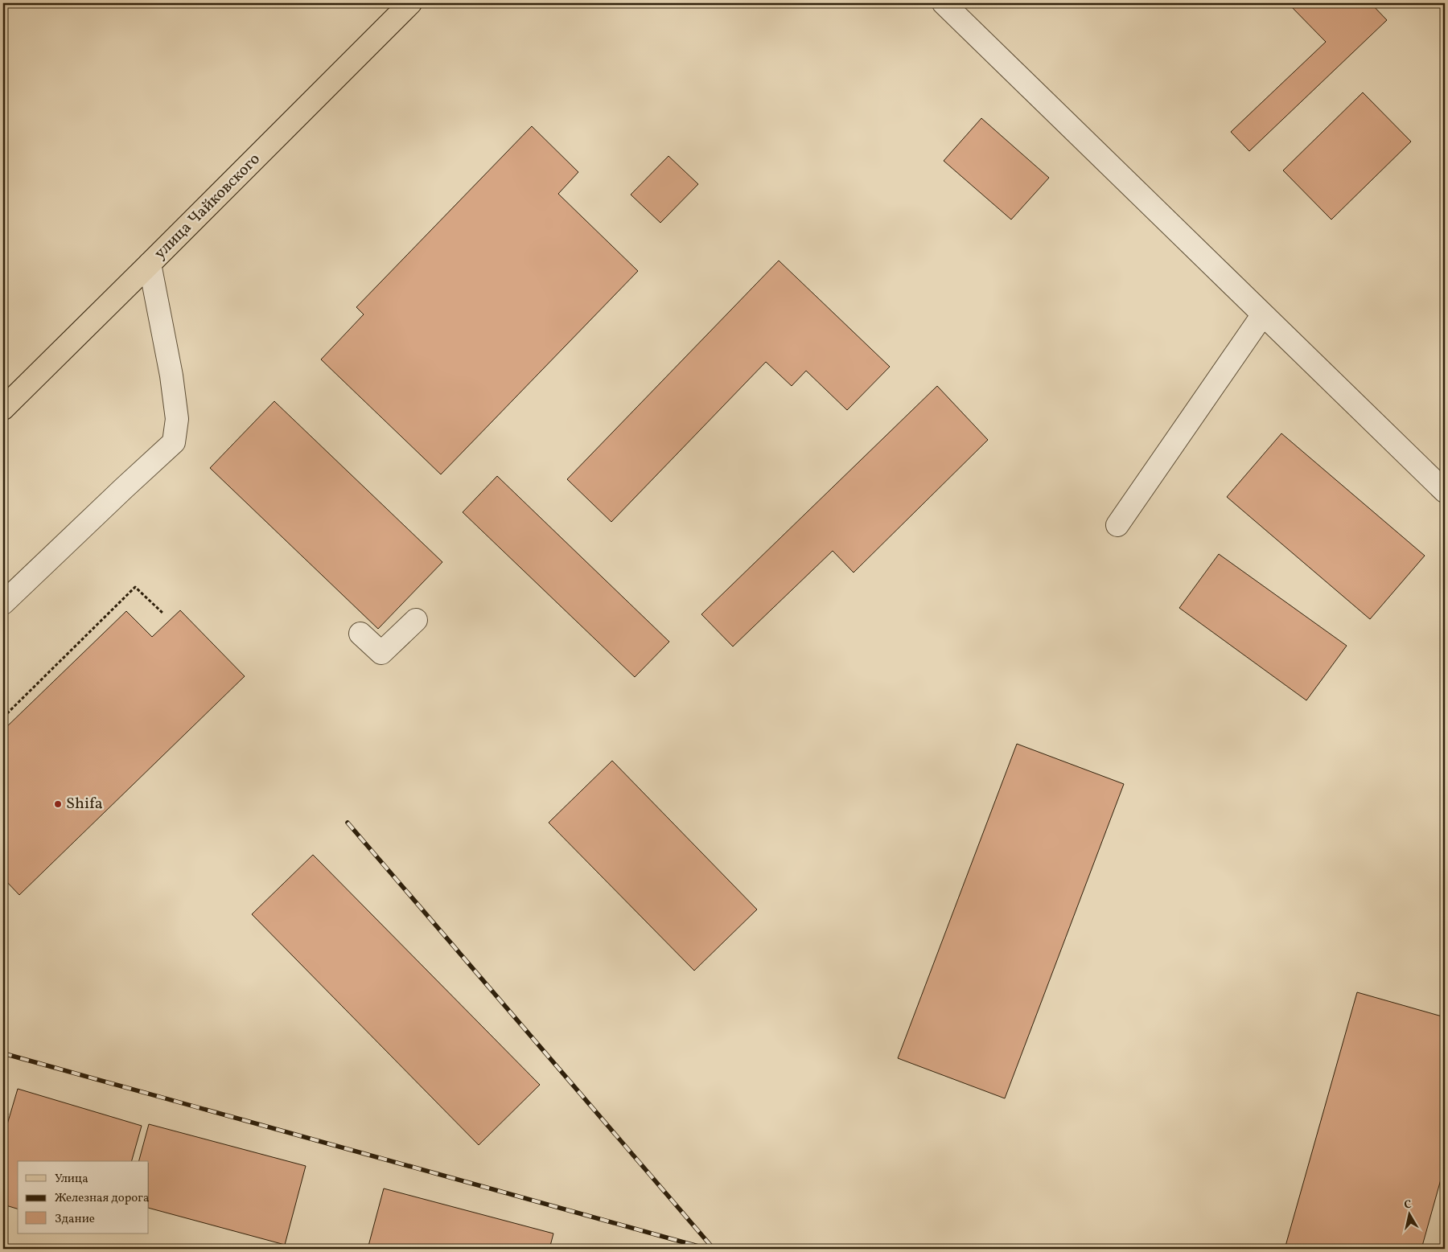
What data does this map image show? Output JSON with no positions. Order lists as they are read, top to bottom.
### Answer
{
  "streets": {
    "main road": ["улица Чайковского"]
  },
  "places": ["Shifa"],
  "legend": ["Улица", "Железная дорога", "Здание"],
  "north": "top"
}
